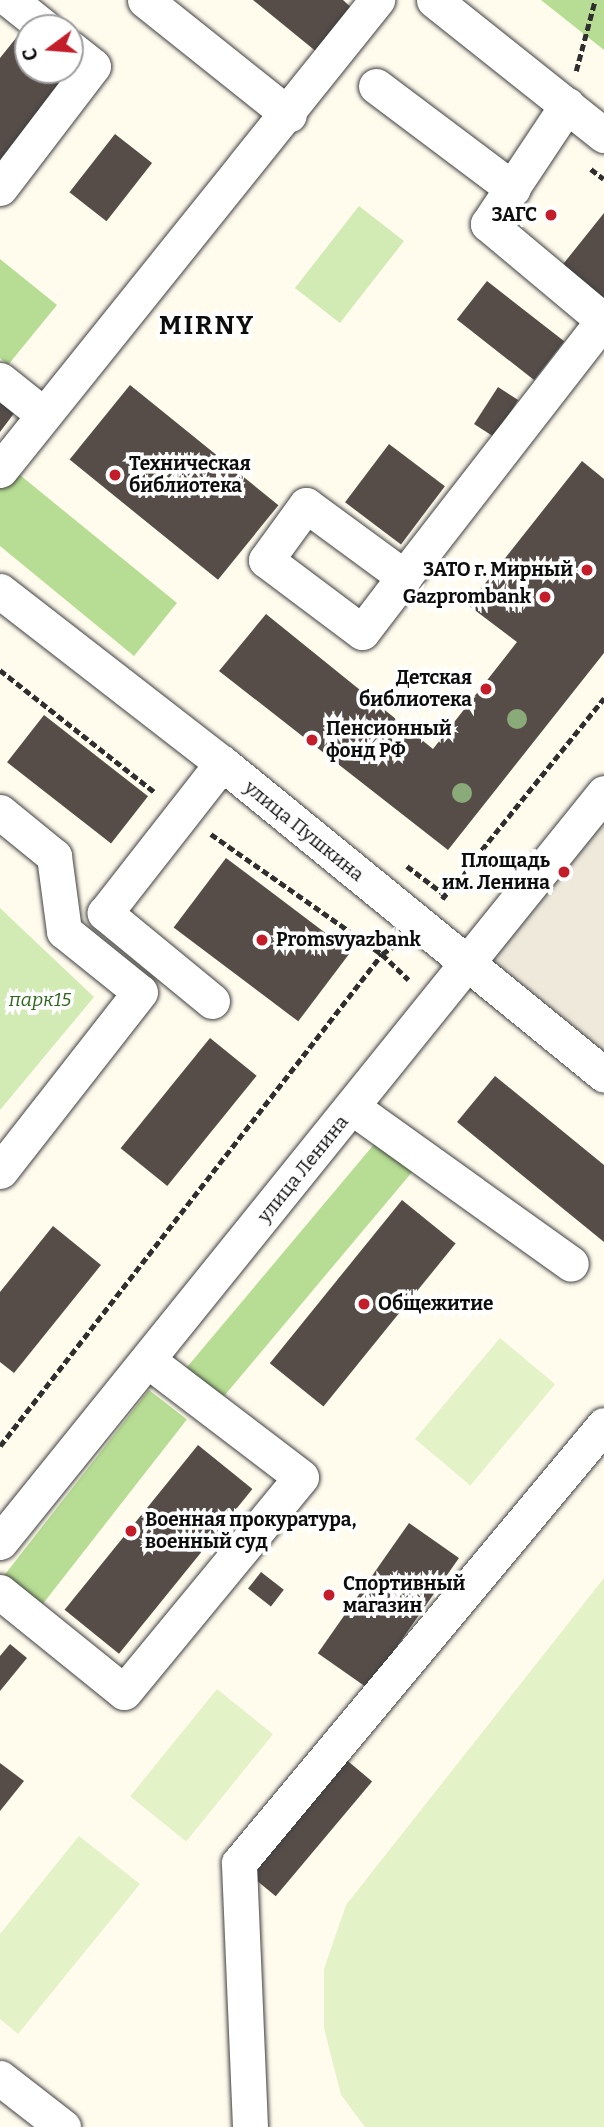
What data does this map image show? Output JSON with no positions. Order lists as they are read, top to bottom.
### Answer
{
  "streets": {
    "street": ["улица Пушкина", "улица Ленина"]
  },
  "crossings": [
    ["улица Пушкина", "улица Ленина"]
  ],
  "districts": ["MIRNY"],
  "parks": ["парк15"],
  "places": [
    "ЗАГС",
    "Техническая библиотека",
    "ЗАТО г. Мирный",
    "Gazprombank",
    "Детская библиотека",
    "Пенсионный фонд РФ",
    "Площадь им. Ленина",
    "Promsvyazbank",
    "Общежитие",
    "Военная прокуратура, военный суд",
    "Спортивный магазин"
  ],
  "north": "left"
}
